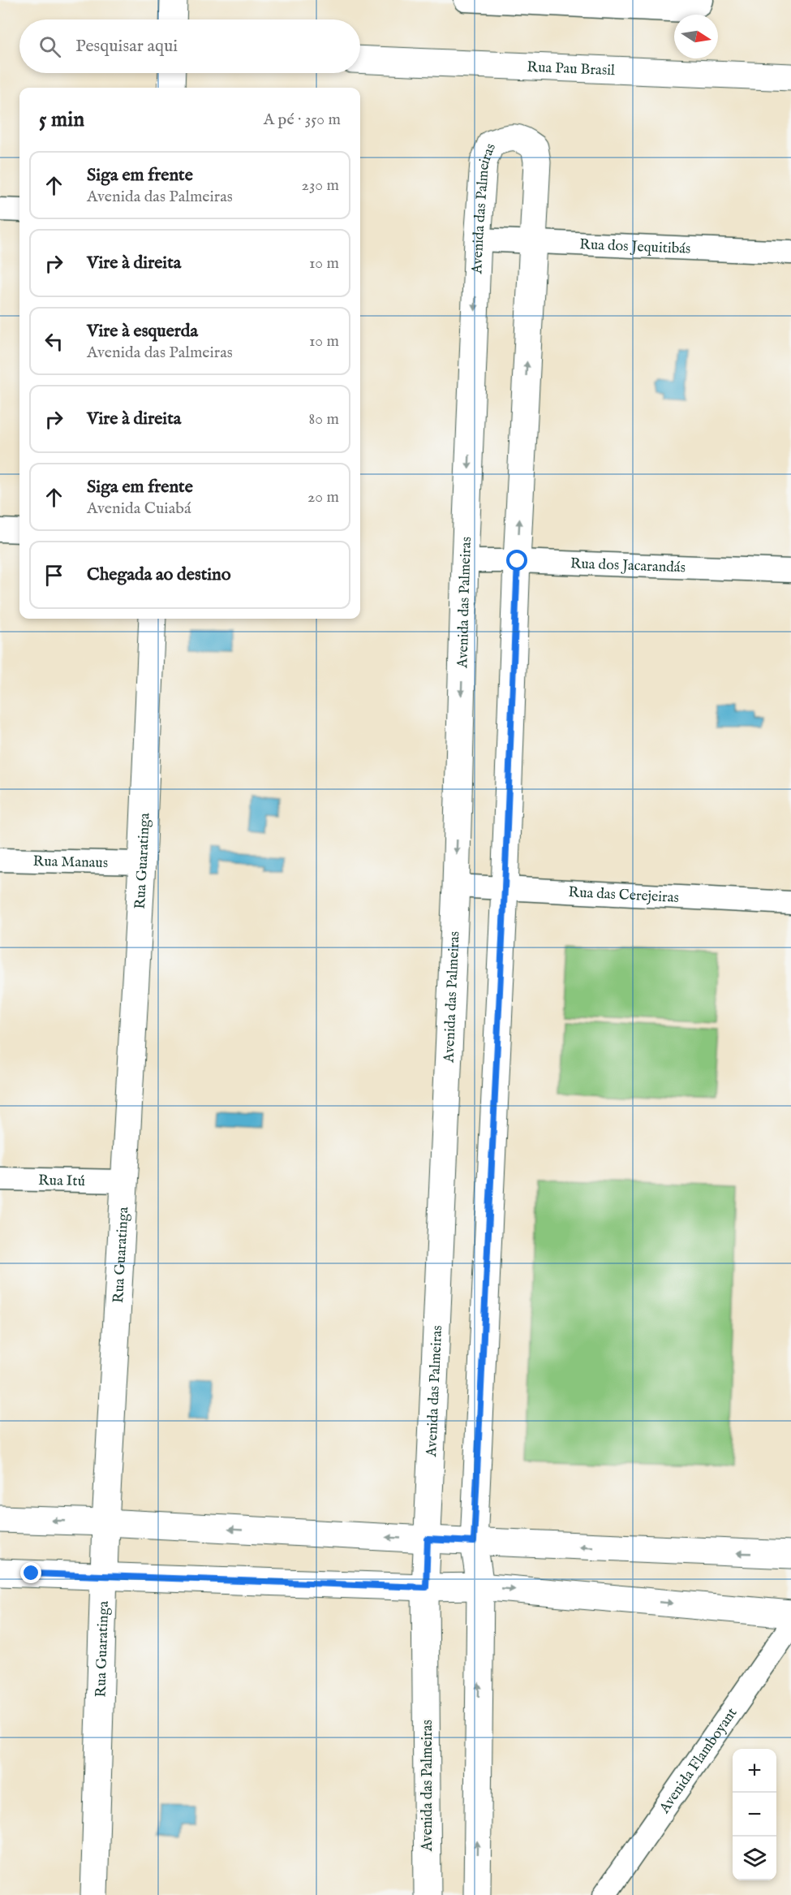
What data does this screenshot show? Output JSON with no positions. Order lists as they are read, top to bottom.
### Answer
{
  "streets": {
    "street": [
      "Rua Pau Brasil",
      "Avenida das Palmeiras",
      "Rua dos Jequitibás",
      "Rua dos Jacarandás",
      "Rua Guaratinga",
      "Rua Manaus",
      "Rua das Cerejeiras",
      "Rua Itú",
      "Avenida Flamboyant"
    ]
  },
  "crossings": [
    ["Avenida das Palmeiras", "Rua dos Jequitibás"],
    ["Avenida das Palmeiras", "Rua dos Jacarandás"],
    ["Avenida das Palmeiras", "Rua das Cerejeiras"],
    ["Rua Guaratinga", "Rua Manaus"],
    ["Rua Guaratinga", "Rua Itú"]
  ],
  "north": "right",
  "page": {
    "search": "Pesquisar aqui",
    "heading": ["5 min", "A pé · 350 m"],
    "list": [
      ["Siga em frente", "Avenida das Palmeiras", "230 m"],
      ["Vire à direita", "10 m"],
      ["Vire à esquerda", "Avenida das Palmeiras", "10 m"],
      ["Vire à direita", "80 m"],
      ["Siga em frente", "Avenida Cuiabá", "20 m"],
      "Chegada ao destino"
    ],
    "map_buttons": ["+", "−"]
  }
}
